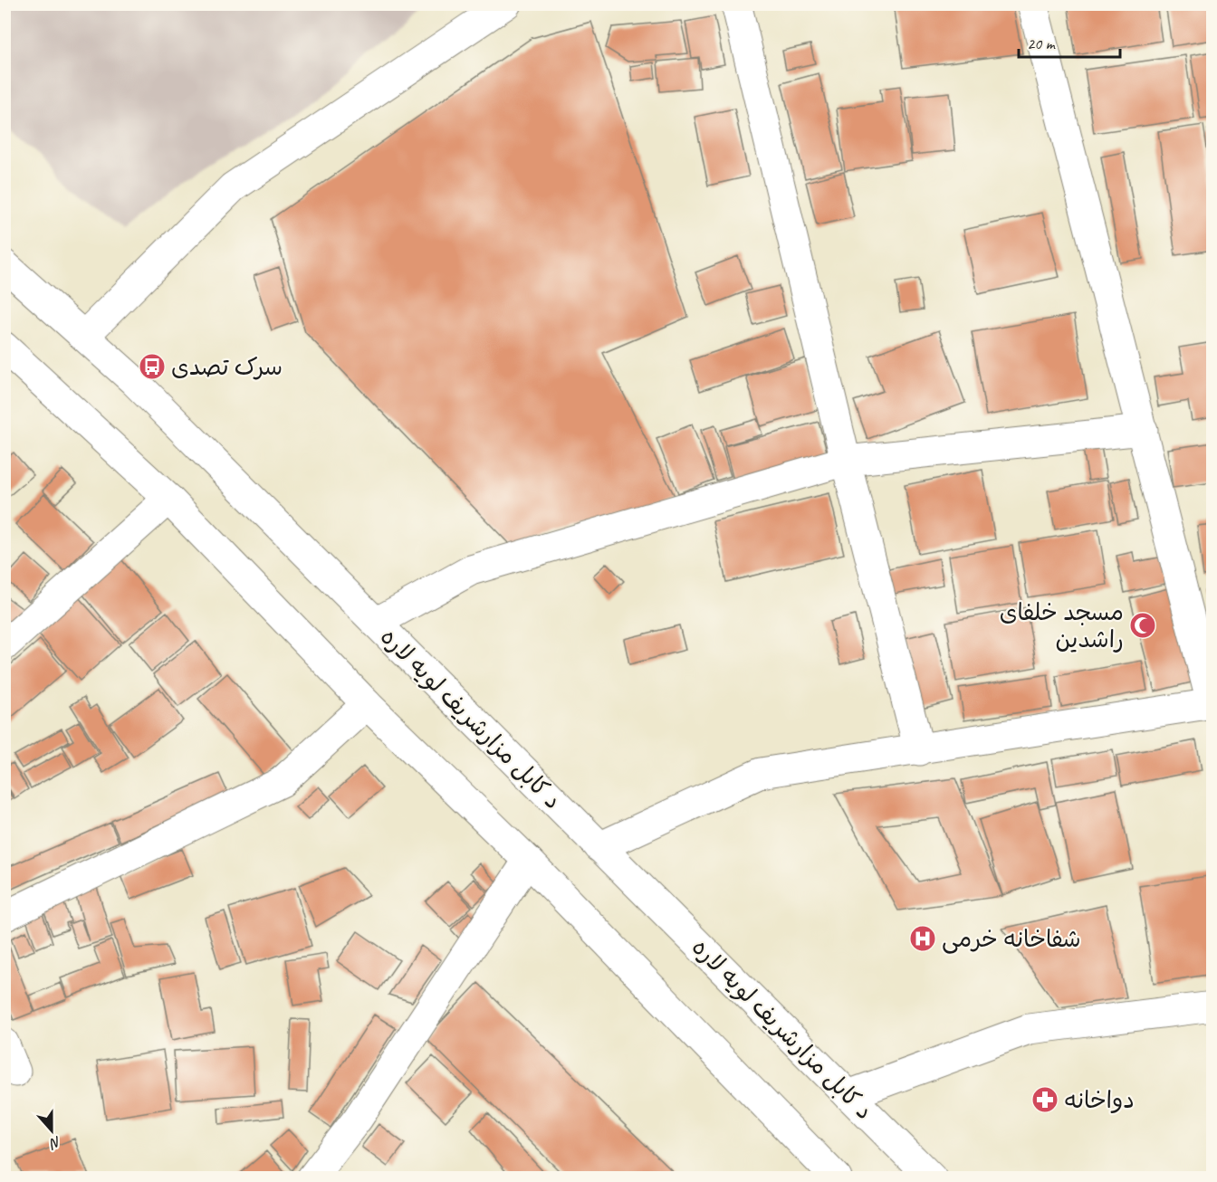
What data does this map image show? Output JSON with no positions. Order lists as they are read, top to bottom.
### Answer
{
  "streets": {
    "main road": ["د کابل مزارشریف لویه لاره"]
  },
  "places": {
    "bus stop": ["سرک تصدی"],
    "mosque": ["مسجد خلفای راشدین"],
    "hospital": ["شفاخانه خرمی"],
    "pharmacy": ["دواخانه"]
  },
  "scale_bar": "20 m",
  "north": "bottom"
}
